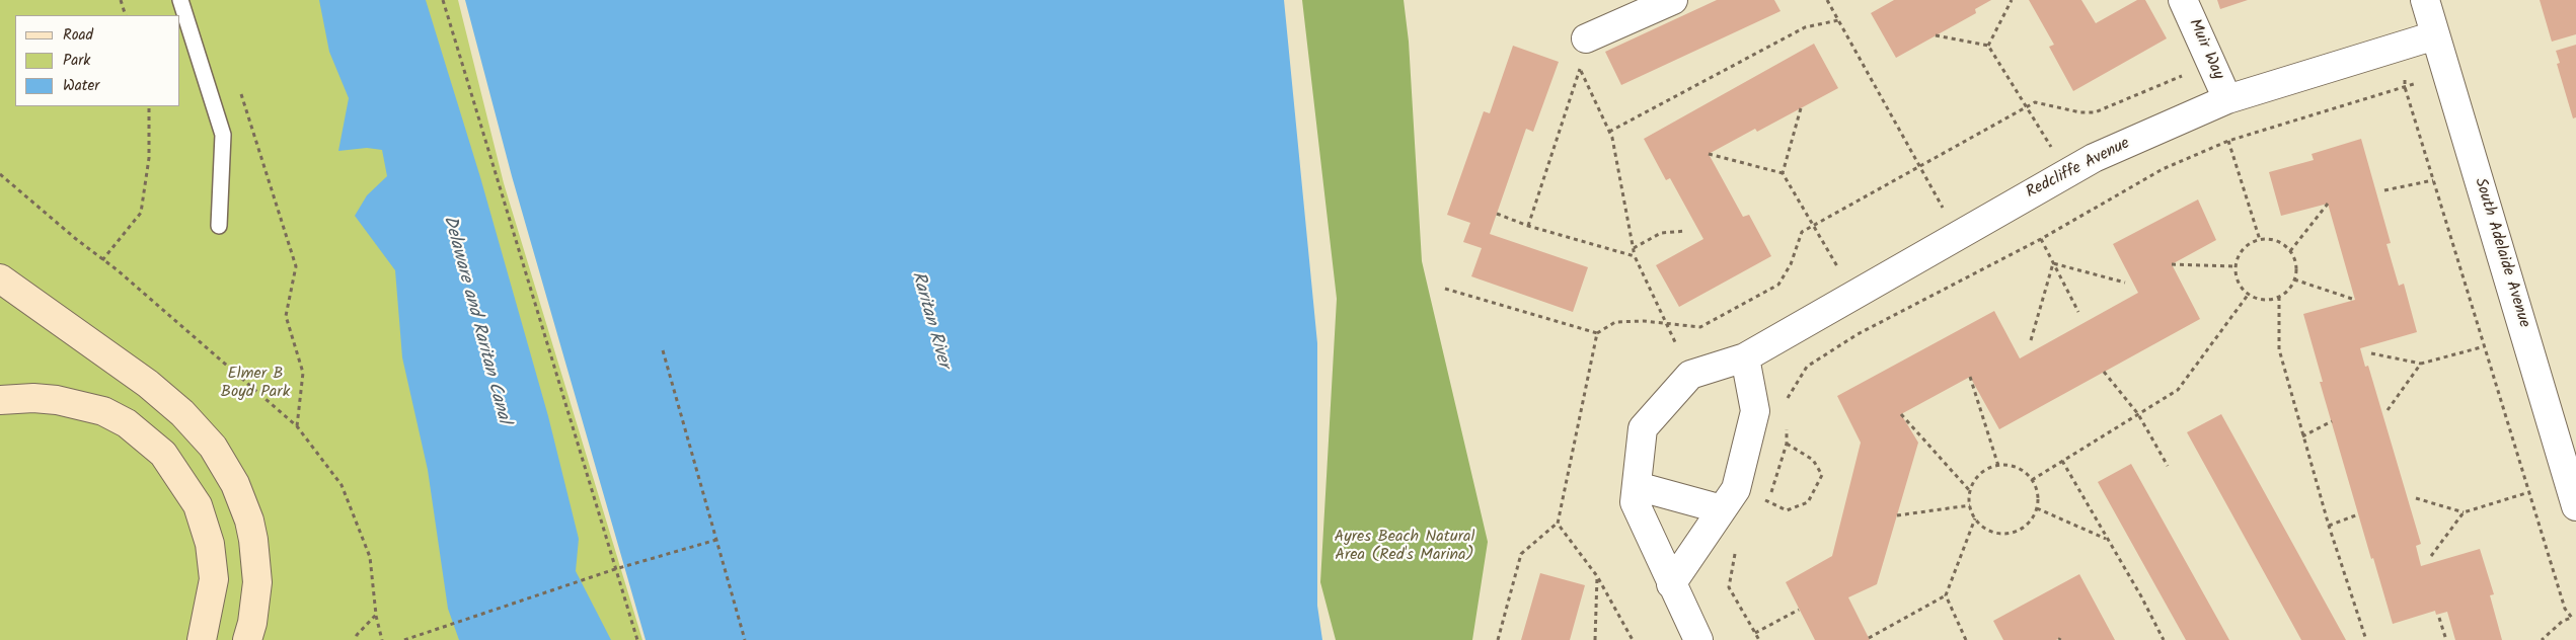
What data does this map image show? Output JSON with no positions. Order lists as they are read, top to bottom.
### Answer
{
  "streets": {
    "street": ["Muir Way", "Redcliffe Avenue", "South Adelaide Avenue"]
  },
  "crossings": [
    ["Muir Way", "Redcliffe Avenue"],
    ["Redcliffe Avenue", "South Adelaide Avenue"]
  ],
  "water": ["Delaware and Raritan Canal", "Raritan River"],
  "parks": ["Elmer B Boyd Park", "Ayres Beach Natural Area (Red's Marina)"],
  "legend": ["Road", "Park", "Water"]
}
